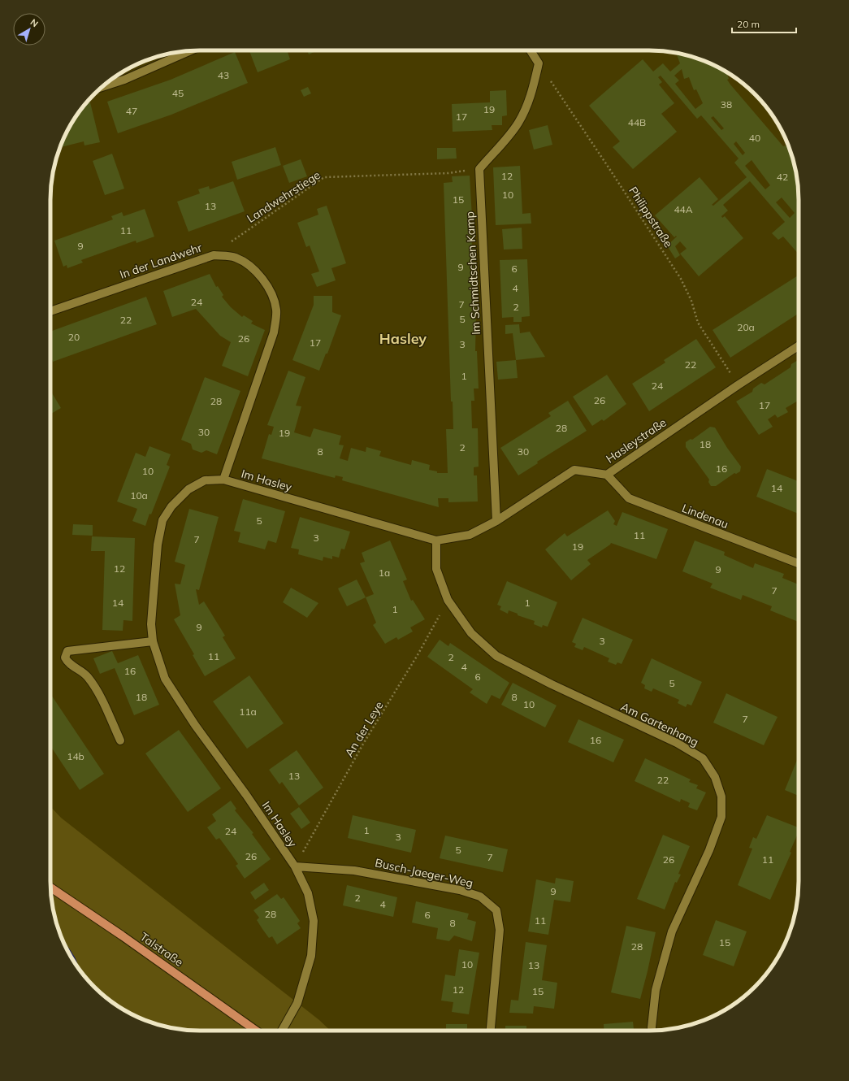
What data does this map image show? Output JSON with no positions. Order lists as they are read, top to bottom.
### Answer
{
  "streets": {
    "main road": ["Talstraße"],
    "street": [
      "In der Landwehr",
      "Im Schmidtschen Kamp",
      "Hasleystraße",
      "Im Hasley",
      "Lindenau",
      "Am Gartenhang",
      "Busch-Jaeger-Weg"
    ],
    "path": ["Landwehrstiege", "Philippstraße", "An der Leye"]
  },
  "crossings": [
    ["Landwehrstiege", "In der Landwehr"],
    ["Philippstraße", "Im Schmidtschen Kamp"],
    ["Philippstraße", "Hasleystraße"],
    ["In der Landwehr", "Im Hasley"],
    ["Im Schmidtschen Kamp", "Hasleystraße"],
    ["Hasleystraße", "Im Hasley"],
    ["Hasleystraße", "Lindenau"],
    ["Im Hasley", "An der Leye"],
    ["Im Hasley", "Busch-Jaeger-Weg"],
    ["Am Gartenhang", "An der Leye"],
    ["An der Leye", "Busch-Jaeger-Weg"]
  ],
  "districts": ["Hasley"],
  "house_numbers": [
    "43",
    "45",
    "38",
    "19",
    "47",
    "17",
    "44B",
    "40",
    "12",
    "42",
    "10",
    "15",
    "13",
    "44A",
    "11",
    "9",
    "9",
    "6",
    "4",
    "24",
    "7",
    "2",
    "5",
    "22",
    "20a",
    "20",
    "26",
    "17",
    "3",
    "22",
    "1",
    "24",
    "26",
    "28",
    "17",
    "28",
    "30",
    "19",
    "18",
    "2",
    "8",
    "30",
    "16",
    "10",
    "14",
    "10a",
    "5",
    "11",
    "3",
    "7",
    "19",
    "12",
    "9",
    "1a",
    "7",
    "14",
    "1",
    "1",
    "9",
    "3",
    "11",
    "2",
    "4",
    "16",
    "6",
    "5",
    "18",
    "8",
    "10",
    "11a",
    "7",
    "16",
    "14b",
    "13",
    "22",
    "1",
    "24",
    "3",
    "5",
    "26",
    "7",
    "26",
    "11",
    "9",
    "2",
    "4",
    "28",
    "6",
    "11",
    "8",
    "15",
    "28",
    "10",
    "13",
    "12",
    "15"
  ],
  "scale_bar": "20 m",
  "north": "top right"
}
